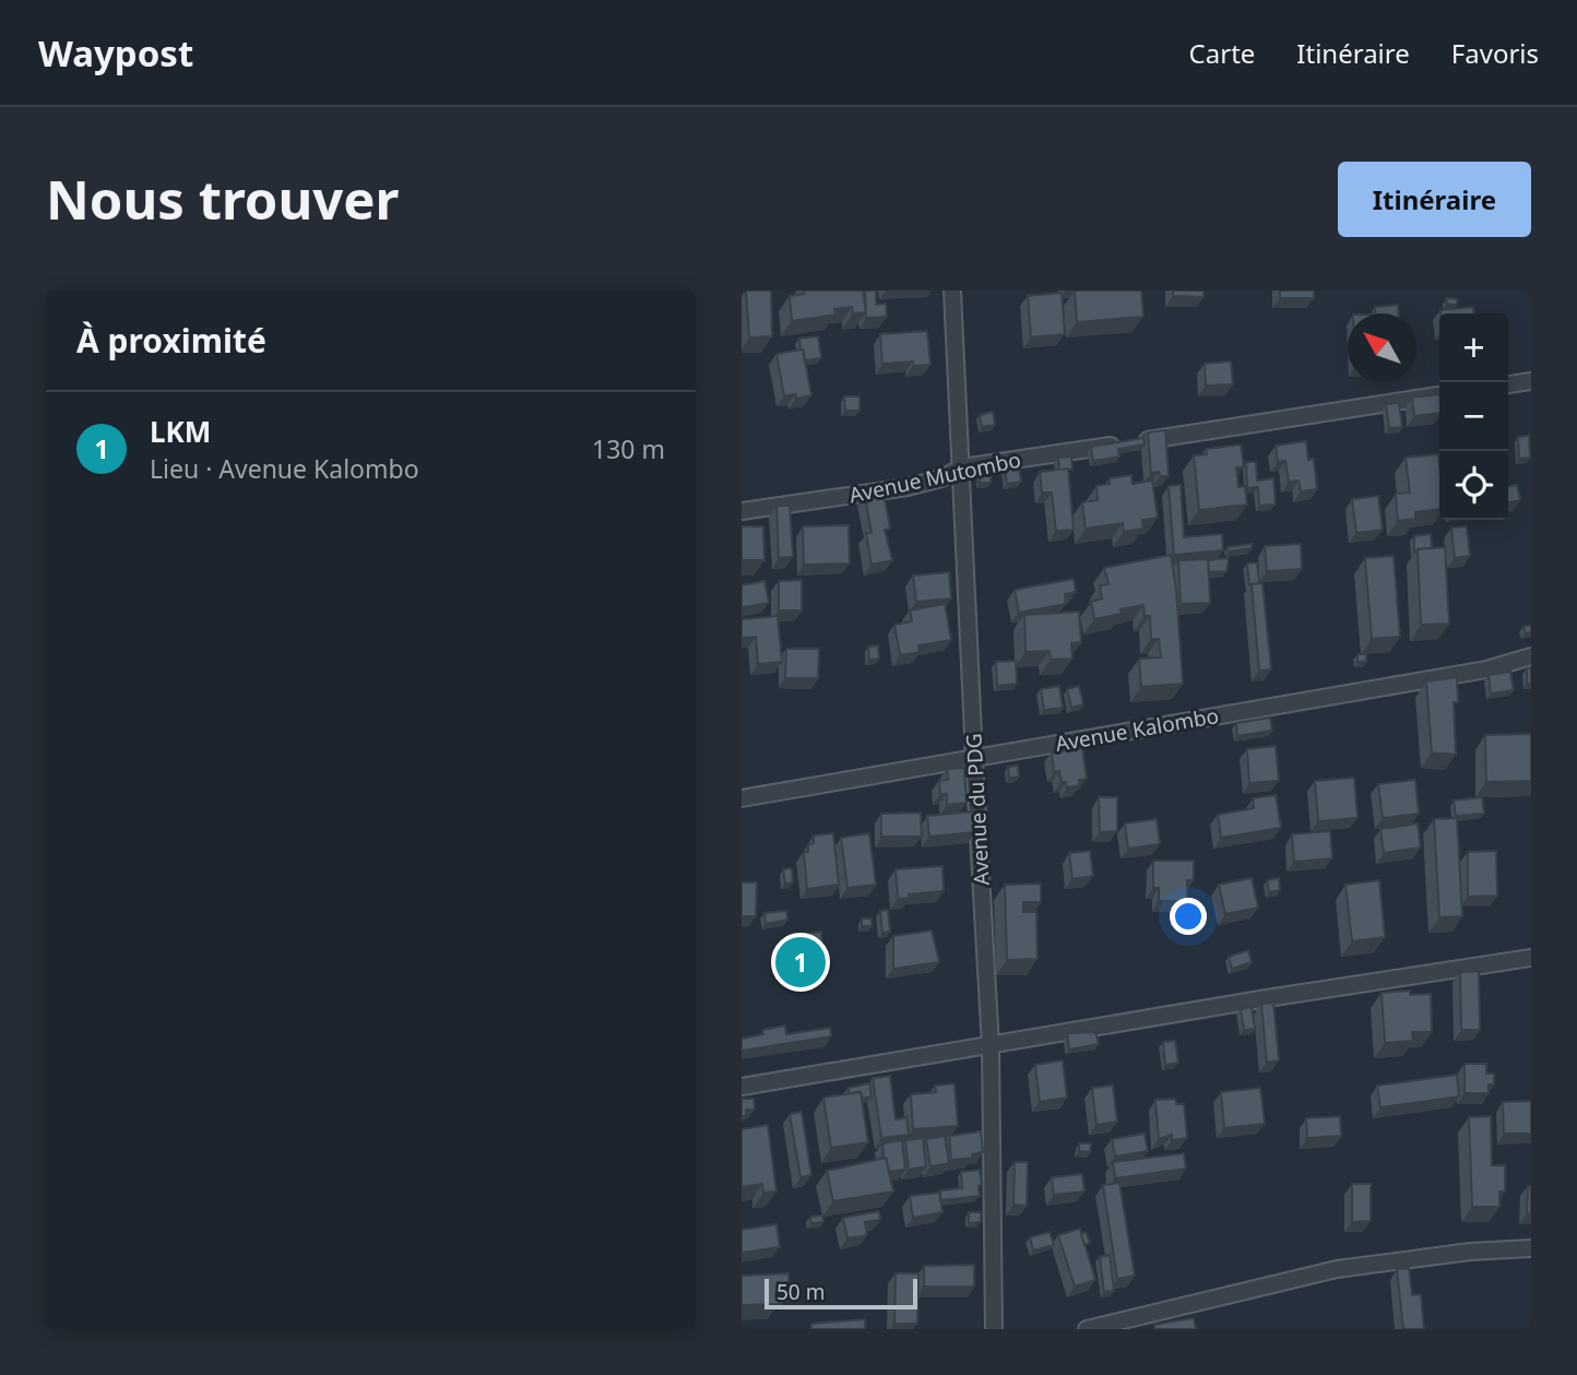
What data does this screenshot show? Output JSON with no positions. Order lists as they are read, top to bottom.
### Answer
{
  "streets": {
    "street": ["Avenue Mutombo", "Avenue Kalombo", "Avenue du PDG"]
  },
  "crossings": [
    ["Avenue Mutombo", "Avenue du PDG"],
    ["Avenue Kalombo", "Avenue du PDG"]
  ],
  "scale_bar": "50 m",
  "north": "top left",
  "page": {
    "header": "Waypost",
    "nav": ["Carte", "Itinéraire", "Favoris"],
    "buttons": "Itinéraire",
    "title": "Nous trouver",
    "heading": "À proximité",
    "map_buttons": ["+", "−"],
    "list": [
      {
        "mark": "1",
        "name": "LKM",
        "note": "Lieu · Avenue Kalombo",
        "value": "130 m"
      }
    ],
    "pins": "1",
    "scale": "50 m"
  }
}
